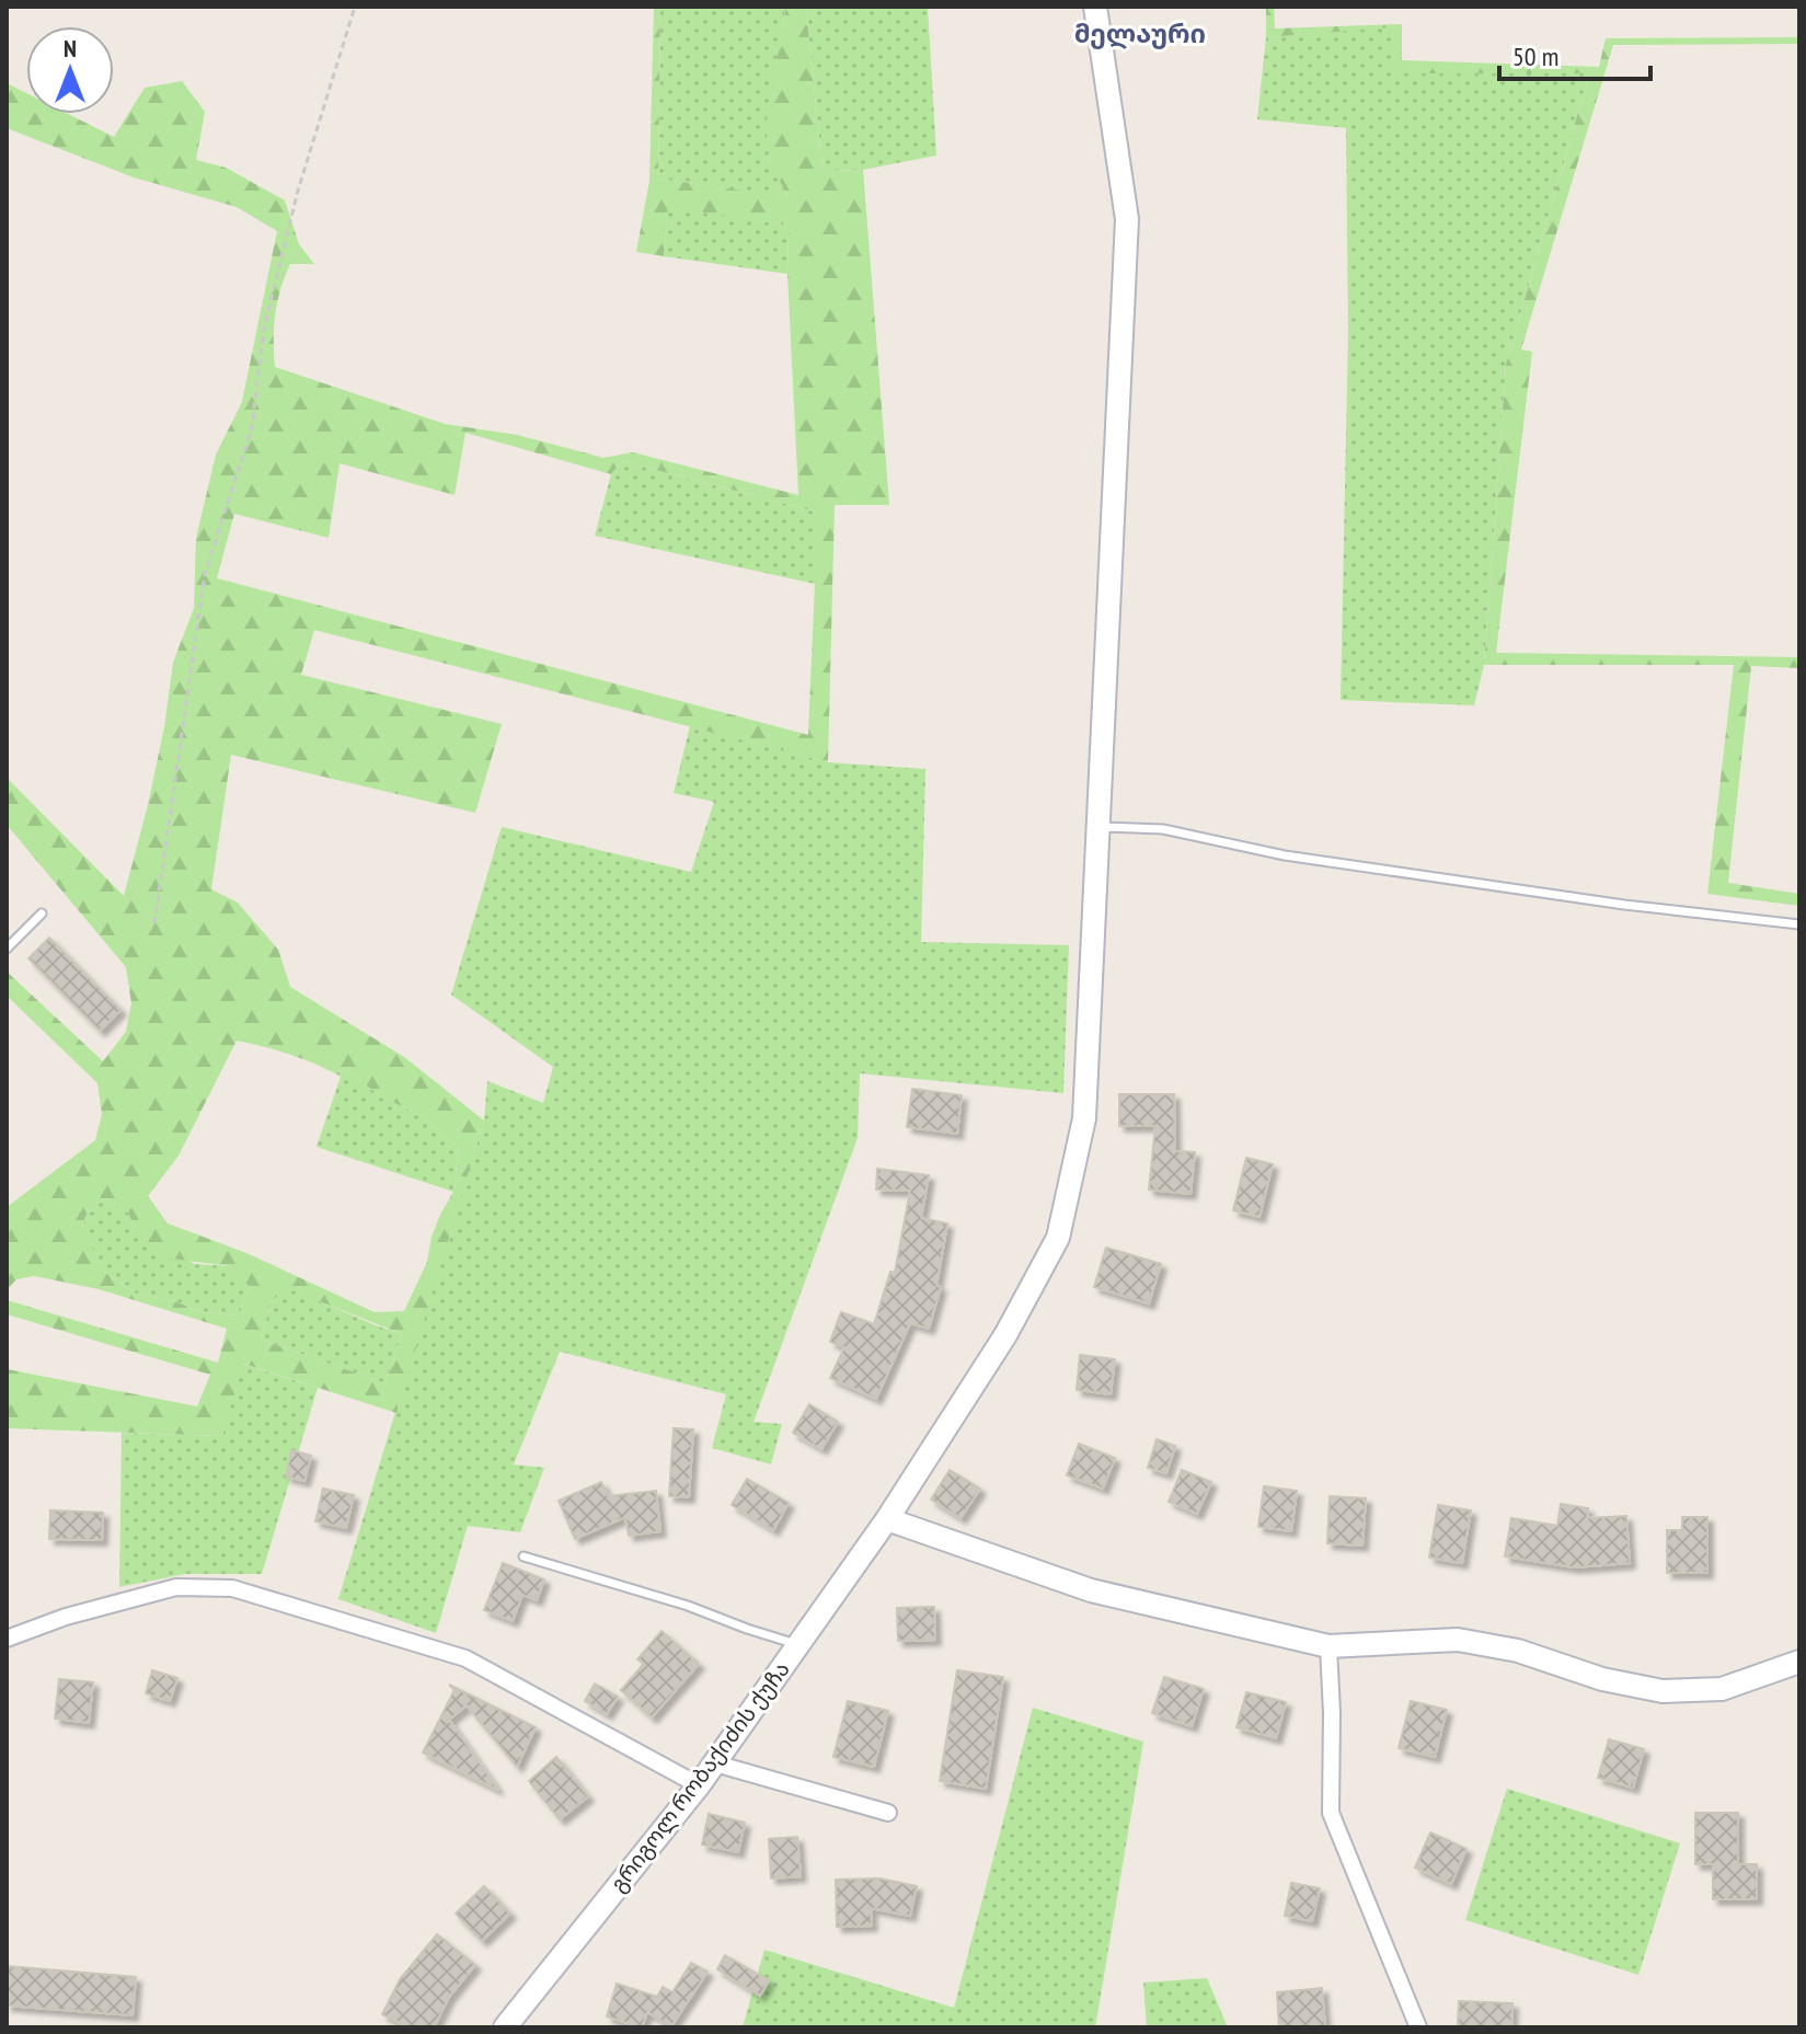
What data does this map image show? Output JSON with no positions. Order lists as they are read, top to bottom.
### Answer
{
  "streets": {
    "street": ["გრიგოლ რობაქიძის ქუჩა"]
  },
  "districts": ["მელაური"],
  "scale_bar": "50 m",
  "north": "top"
}
